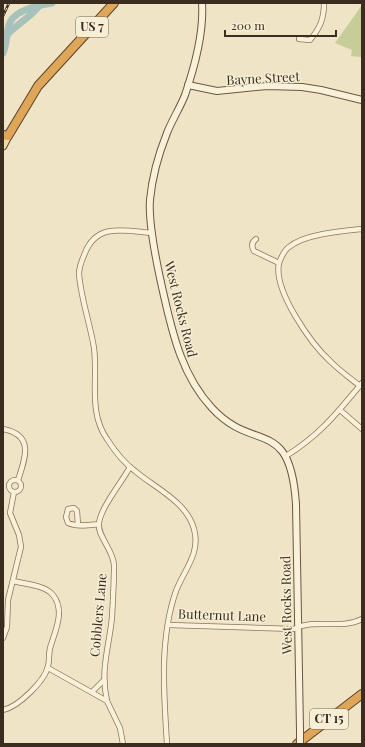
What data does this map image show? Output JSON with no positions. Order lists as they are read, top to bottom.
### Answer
{
  "streets": {
    "highway": ["US 7", "CT 15"],
    "main road": ["Bayne Street", "West Rocks Road"],
    "street": ["Cobblers Lane", "Butternut Lane"]
  },
  "crossings": [
    ["Bayne Street", "West Rocks Road"],
    ["West Rocks Road", "Butternut Lane"]
  ],
  "scale_bar": "200 m"
}
